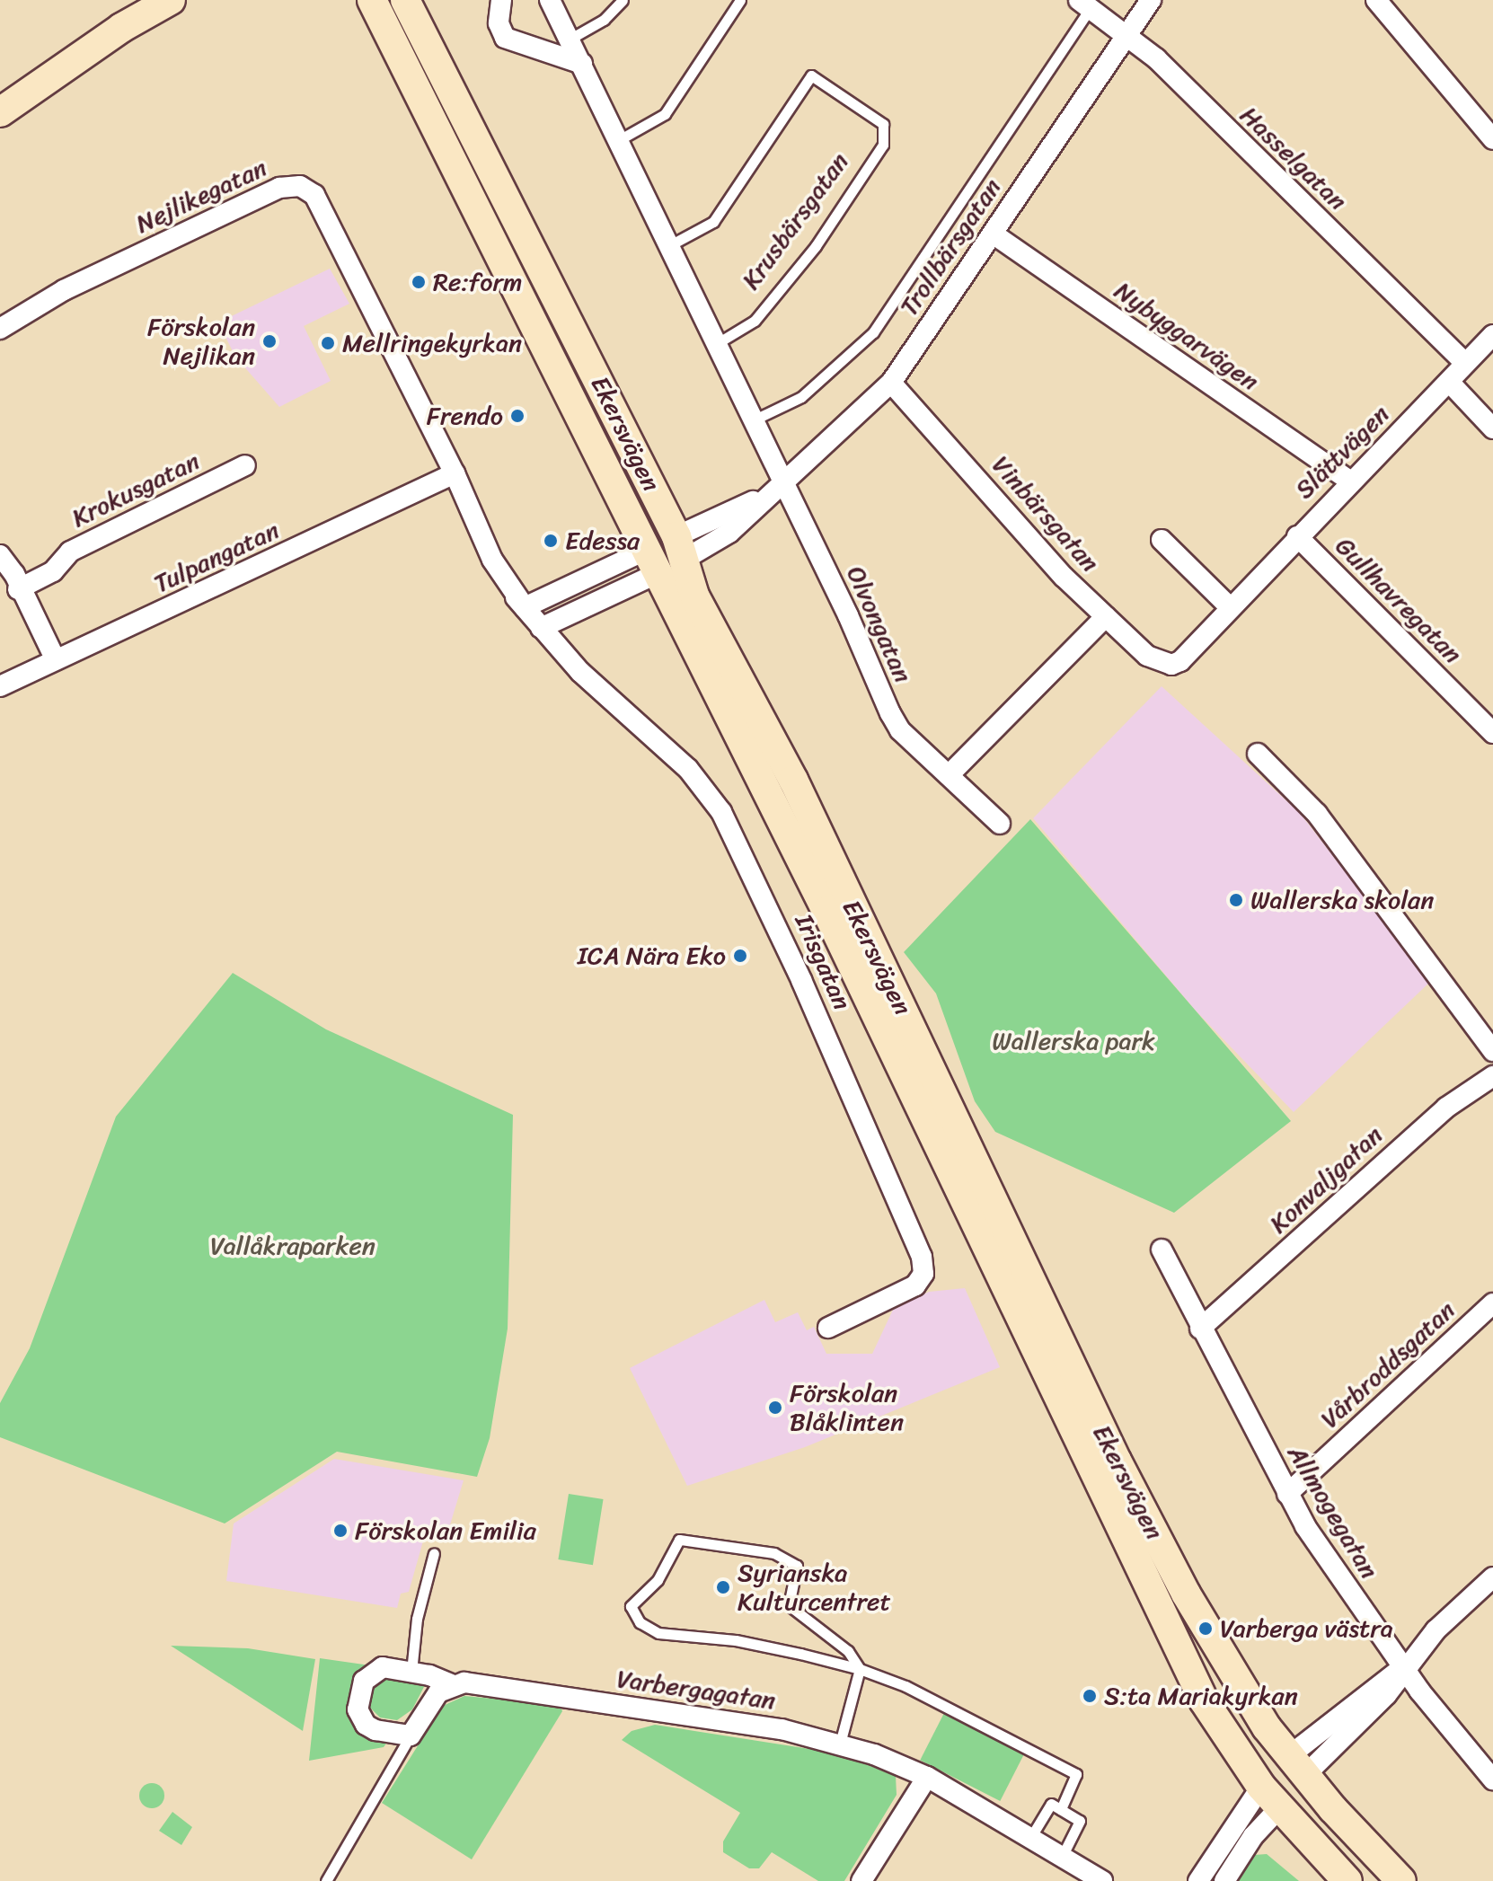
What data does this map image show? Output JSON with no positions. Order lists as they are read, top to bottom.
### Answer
{
  "streets": {
    "main road": ["Ekersvägen"],
    "street": [
      "Hasselgatan",
      "Nejlikegatan",
      "Trollbärsgatan",
      "Nybyggarvägen",
      "Slättvägen",
      "Krokusgatan",
      "Vinbärsgatan",
      "Tulpangatan",
      "Gullhavregatan",
      "Olvongatan",
      "Irisgatan",
      "Konvaljgatan",
      "Vårbroddsgatan",
      "Allmogegatan",
      "Varbergagatan"
    ],
    "lane": ["Krusbärsgatan"]
  },
  "crossings": [
    ["Hasselgatan", "Trollbärsgatan"],
    ["Hasselgatan", "Slättvägen"],
    ["Nejlikegatan", "Tulpangatan"],
    ["Nejlikegatan", "Irisgatan"],
    ["Trollbärsgatan", "Nybyggarvägen"],
    ["Trollbärsgatan", "Ekersvägen"],
    ["Trollbärsgatan", "Vinbärsgatan"],
    ["Trollbärsgatan", "Olvongatan"],
    ["Nybyggarvägen", "Slättvägen"],
    ["Slättvägen", "Vinbärsgatan"],
    ["Slättvägen", "Gullhavregatan"],
    ["Konvaljgatan", "Allmogegatan"],
    ["Vårbroddsgatan", "Allmogegatan"]
  ],
  "parks": ["Wallerska park", "Vallåkraparken"],
  "places": [
    "Re:form",
    "Förskolan Nejlikan",
    "Mellringekyrkan",
    "Frendo",
    "Edessa",
    "Wallerska skolan",
    "ICA Nära Eko",
    "Förskolan Blåklinten",
    "Förskolan Emilia",
    "Syrianska Kulturcentret",
    "Varberga västra",
    "S:ta Mariakyrkan"
  ]
}
